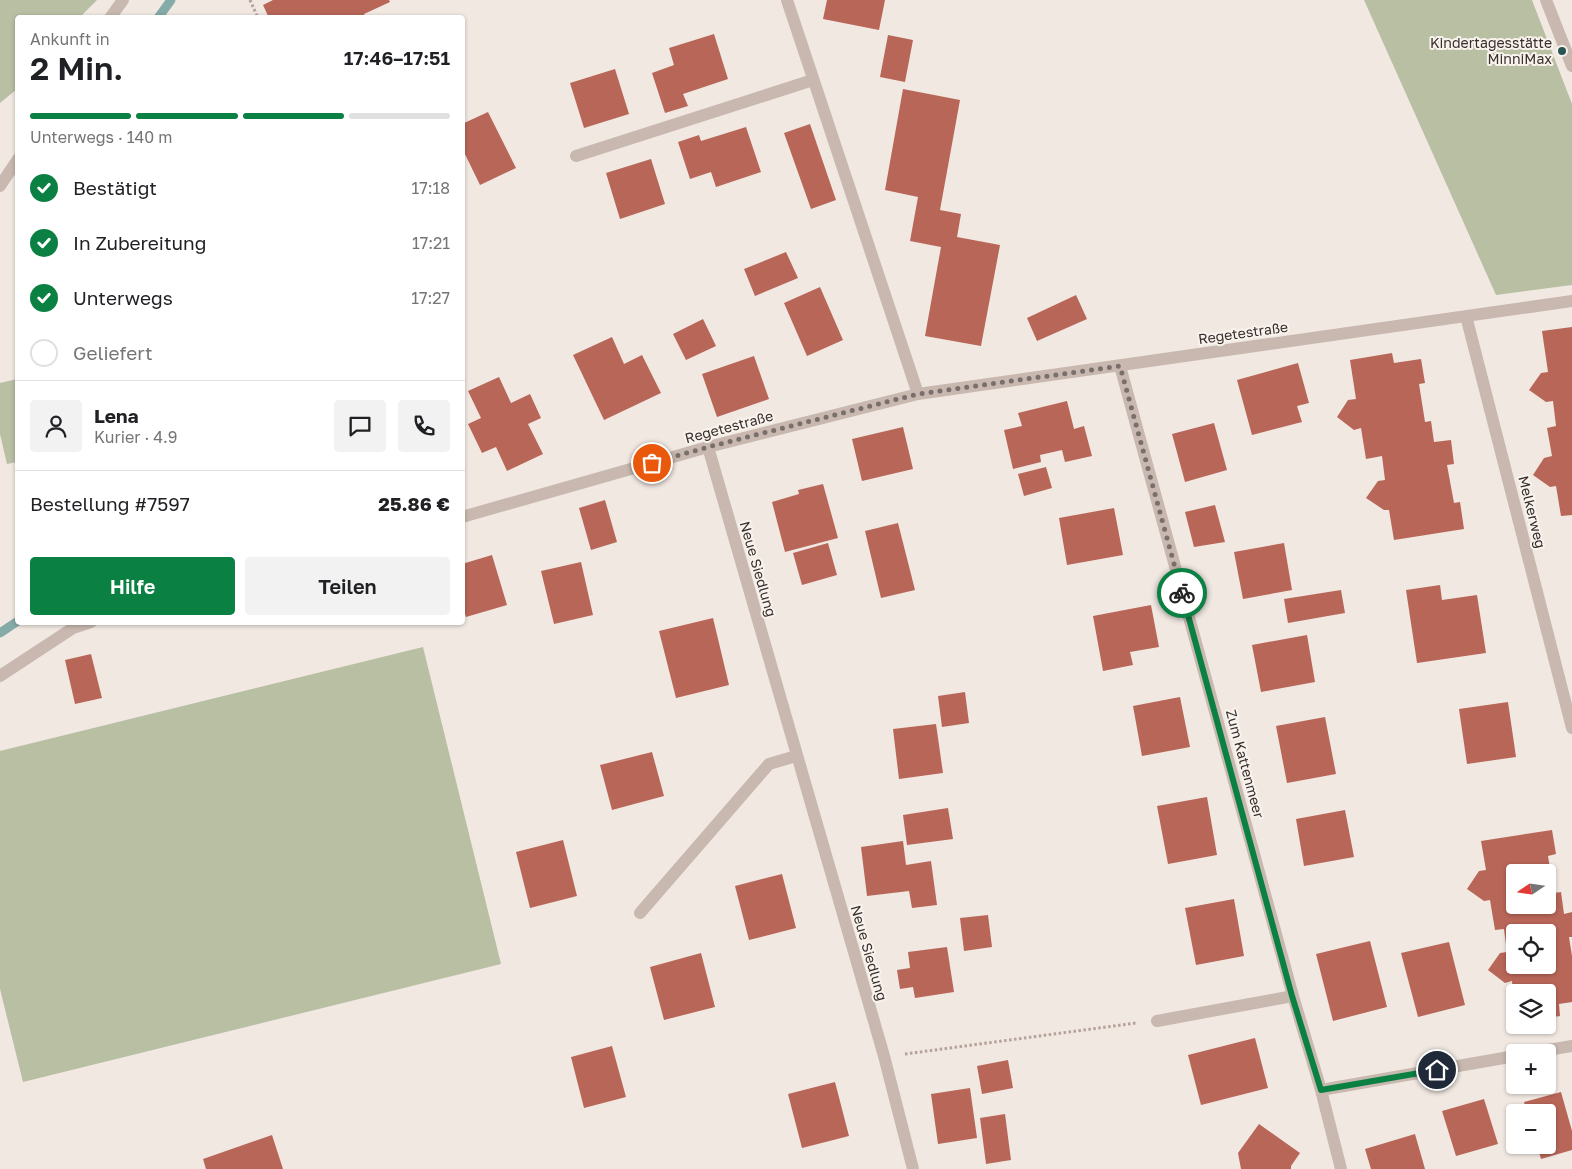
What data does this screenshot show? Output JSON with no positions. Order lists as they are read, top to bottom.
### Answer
{
  "streets": {
    "street": [
      "Regetestraße",
      "Melkerweg",
      "Neue Siedlung",
      "Zum Kattenmeer"
    ]
  },
  "crossings": [
    ["Regetestraße", "Melkerweg"],
    ["Regetestraße", "Neue Siedlung"],
    ["Regetestraße", "Zum Kattenmeer"]
  ],
  "places": ["Kindertagesstätte MinniMax"],
  "north": "left",
  "page": {
    "heading": ["2 Min.", "Ankunft in", "17:46–17:51"],
    "panel": [
      "Lena",
      "Kurier · 4.9",
      "Bestellung #7597",
      "25.86 €"
    ],
    "bar": "Unterwegs · 140 m",
    "list": [
      ["Bestätigt", "17:18"],
      ["In Zubereitung", "17:21"],
      ["Unterwegs", "17:27"],
      "Geliefert"
    ],
    "buttons": ["Hilfe", "Teilen"],
    "map_buttons": ["+", "−"]
  }
}
